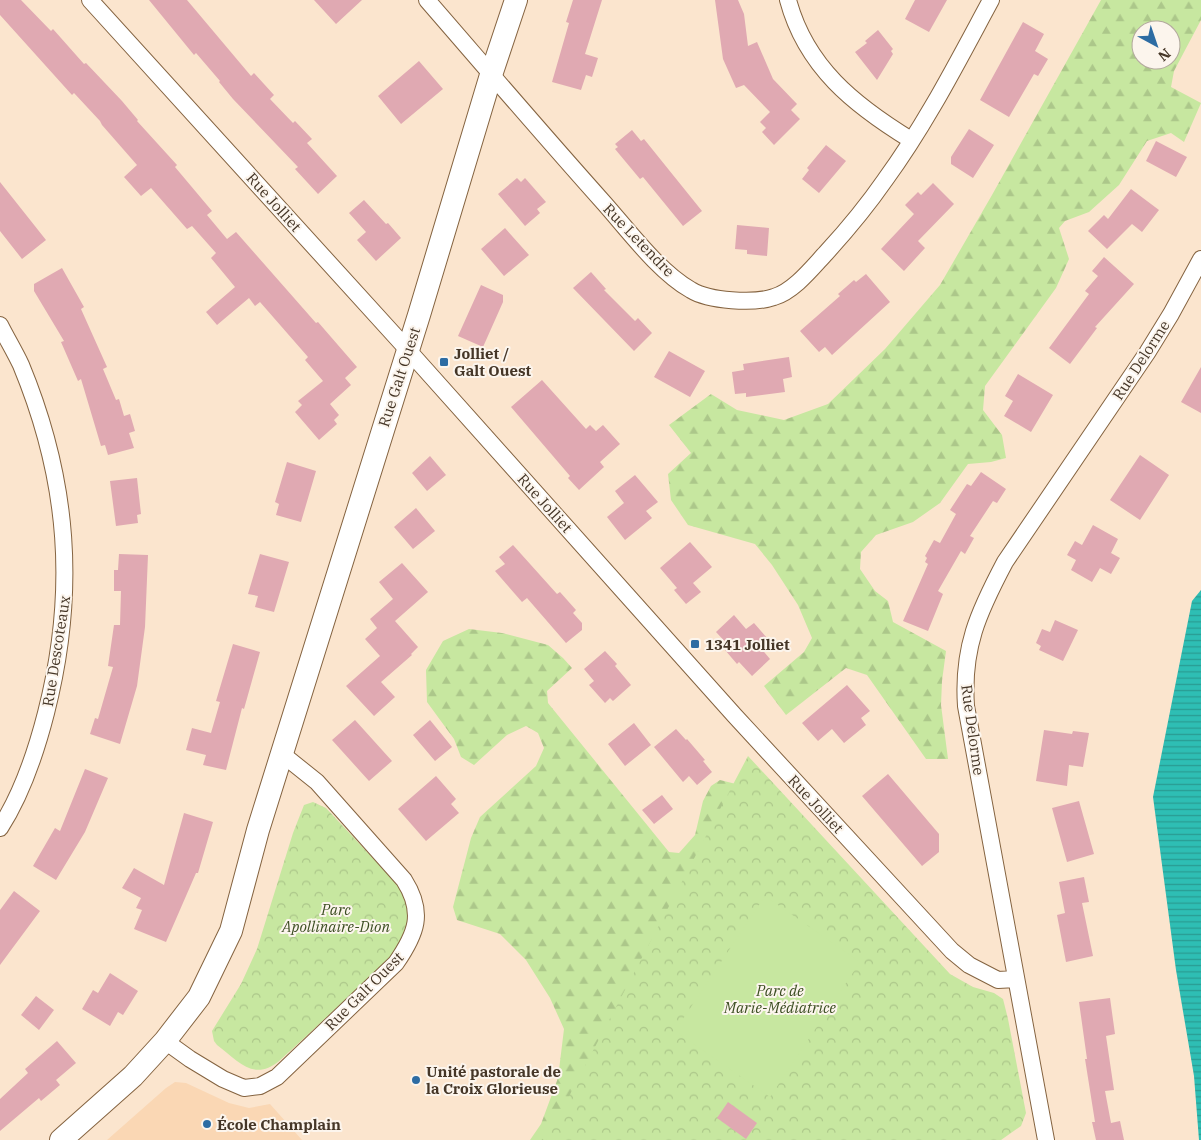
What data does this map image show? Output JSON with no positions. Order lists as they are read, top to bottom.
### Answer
{
  "streets": {
    "street": [
      "Rue Jolliet",
      "Rue Letendre",
      "Rue Delorme",
      "Rue Galt Ouest",
      "Rue Descoteaux"
    ]
  },
  "crossings": [
    ["Rue Jolliet", "Rue Delorme"],
    ["Rue Jolliet", "Rue Galt Ouest"],
    ["Rue Letendre", "Rue Galt Ouest"]
  ],
  "parks": ["Parc Apollinaire-Dion", "Parc de Marie-Médiatrice"],
  "places": {
    "transit": ["Jolliet / Galt Ouest", "1341 Jolliet"],
    "other": ["Unité pastorale de la Croix Glorieuse", "École Champlain"]
  },
  "north": "bottom right"
}
